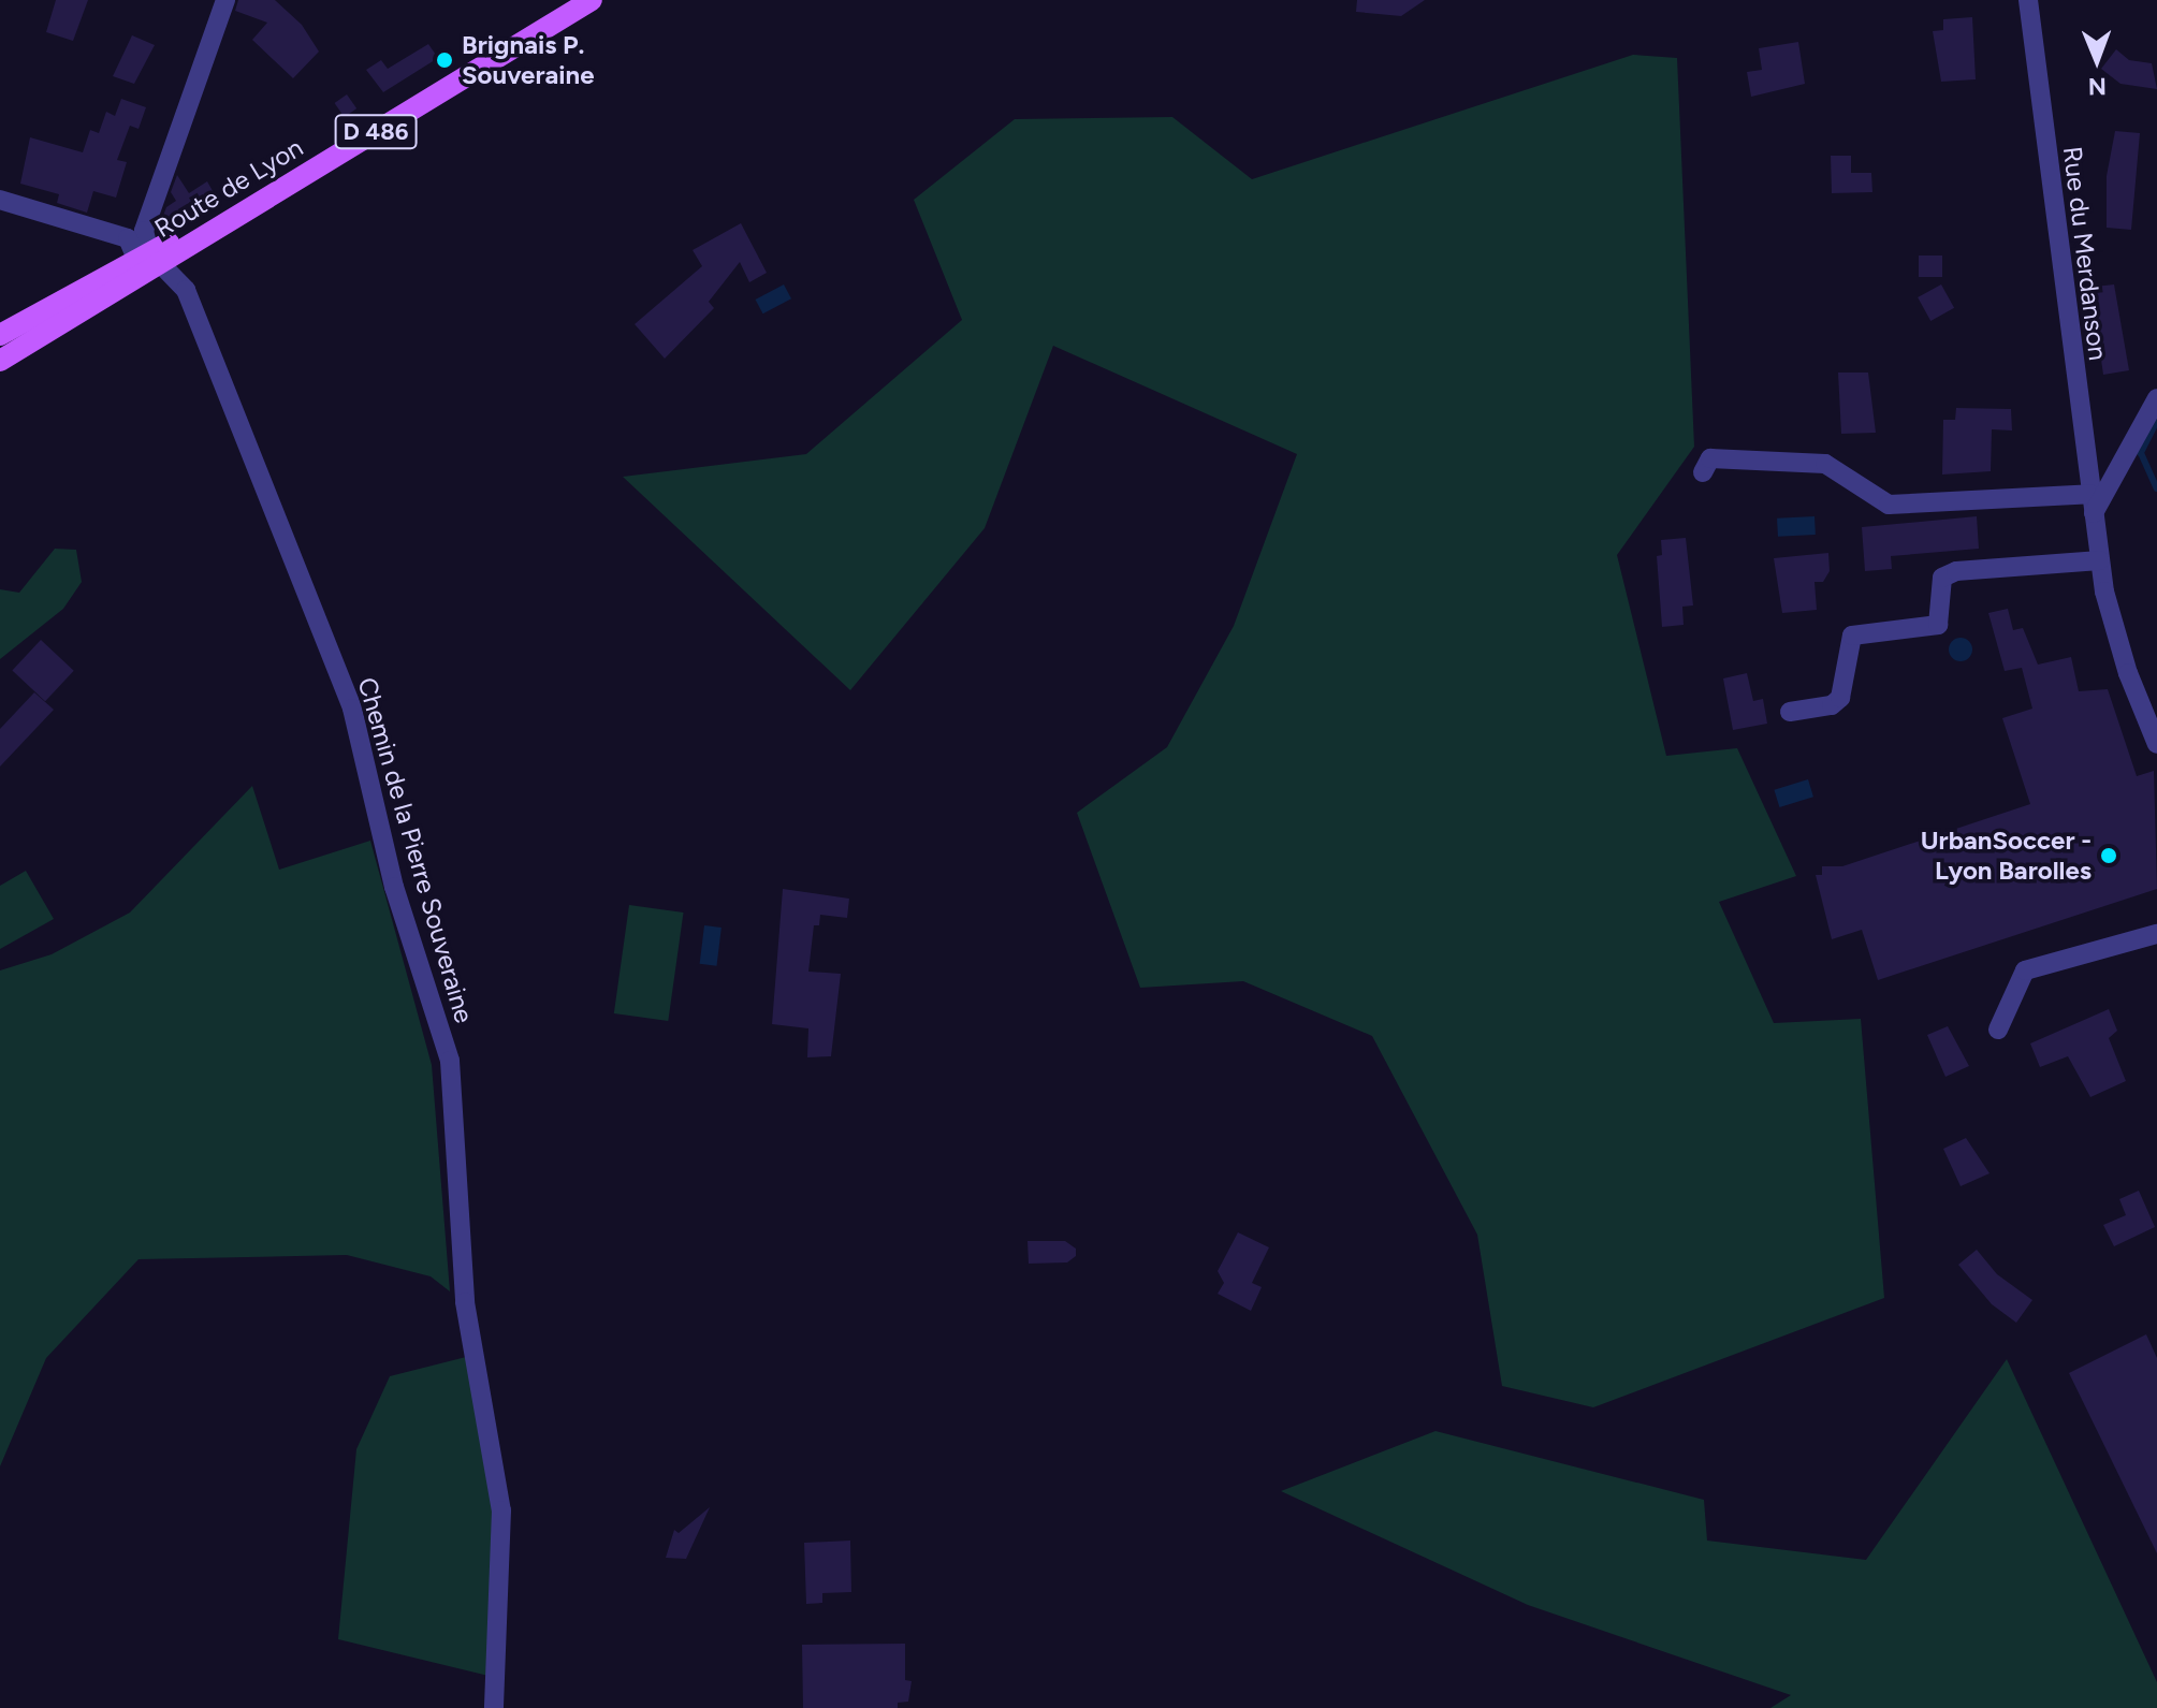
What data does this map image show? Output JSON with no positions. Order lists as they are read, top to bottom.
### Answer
{
  "streets": {
    "main road": ["D 486", "Route de Lyon"],
    "street": ["Rue du Merdanson", "Chemin de la Pierre Souveraine"]
  },
  "crossings": [
    ["D 486", "Route de Lyon"],
    ["D 486", "Chemin de la Pierre Souveraine"],
    ["Route de Lyon", "Chemin de la Pierre Souveraine"]
  ],
  "places": ["Brignais P. Souveraine", "UrbanSoccer - Lyon Barolles"],
  "north": "bottom"
}
